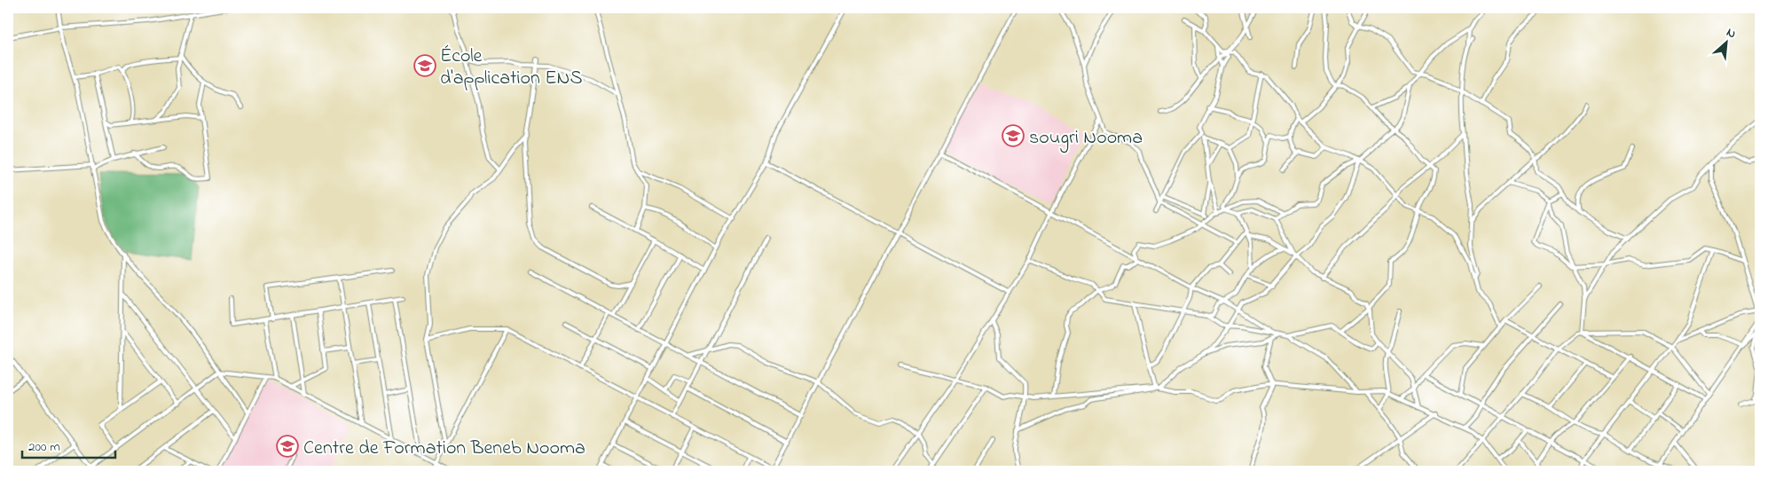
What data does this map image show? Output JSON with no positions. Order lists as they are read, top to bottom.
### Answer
{
  "places": {
    "school or university": ["École d'application ENS", "sougri Nooma", "Centre de Formation Beneb Nooma"]
  },
  "scale_bar": "200 m",
  "north": "top right"
}
